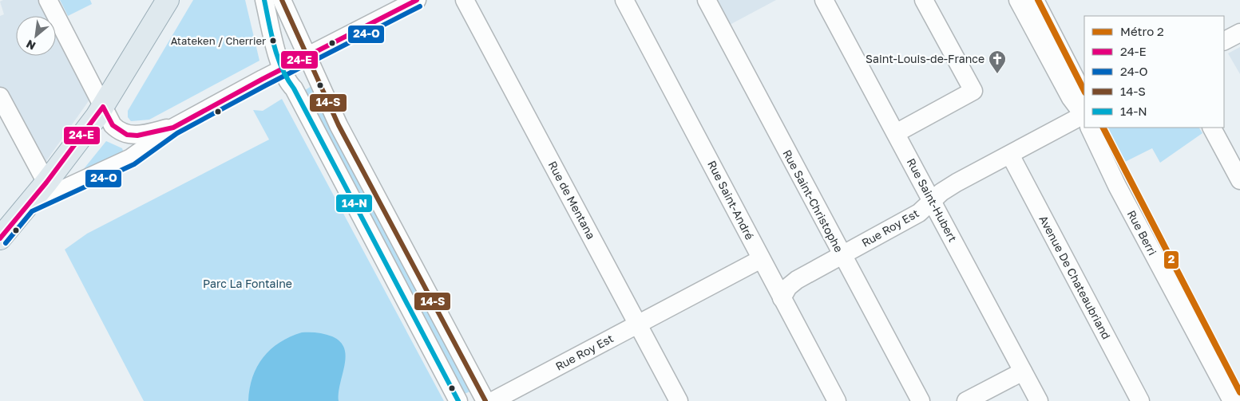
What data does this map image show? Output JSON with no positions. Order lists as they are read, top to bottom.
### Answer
{
  "streets": {
    "street": [
      "Rue de Mentana",
      "Rue Saint-André",
      "Rue Saint-Hubert",
      "Rue Saint-Christophe",
      "Rue Roy Est",
      "Rue Berri",
      "Avenue De Chateaubriand"
    ]
  },
  "crossings": [
    ["Rue de Mentana", "Rue Roy Est"],
    ["Rue Saint-André", "Rue Roy Est"],
    ["Rue Saint-Hubert", "Rue Roy Est"],
    ["Rue Saint-Christophe", "Rue Roy Est"],
    ["Rue Roy Est", "Avenue De Chateaubriand"]
  ],
  "parks": ["Parc La Fontaine"],
  "places": {
    "other": ["Atateken / Cherrier"],
    "church": ["Saint-Louis-de-France"]
  },
  "lines": [
    "metro line 2",
    "transit line 24-E",
    "transit line 14-S",
    "transit line 14-N",
    "transit line 24-O"
  ],
  "legend": [
    "Métro 2",
    "24-E",
    "24-O",
    "14-S",
    "14-N"
  ],
  "north": "bottom left"
}
